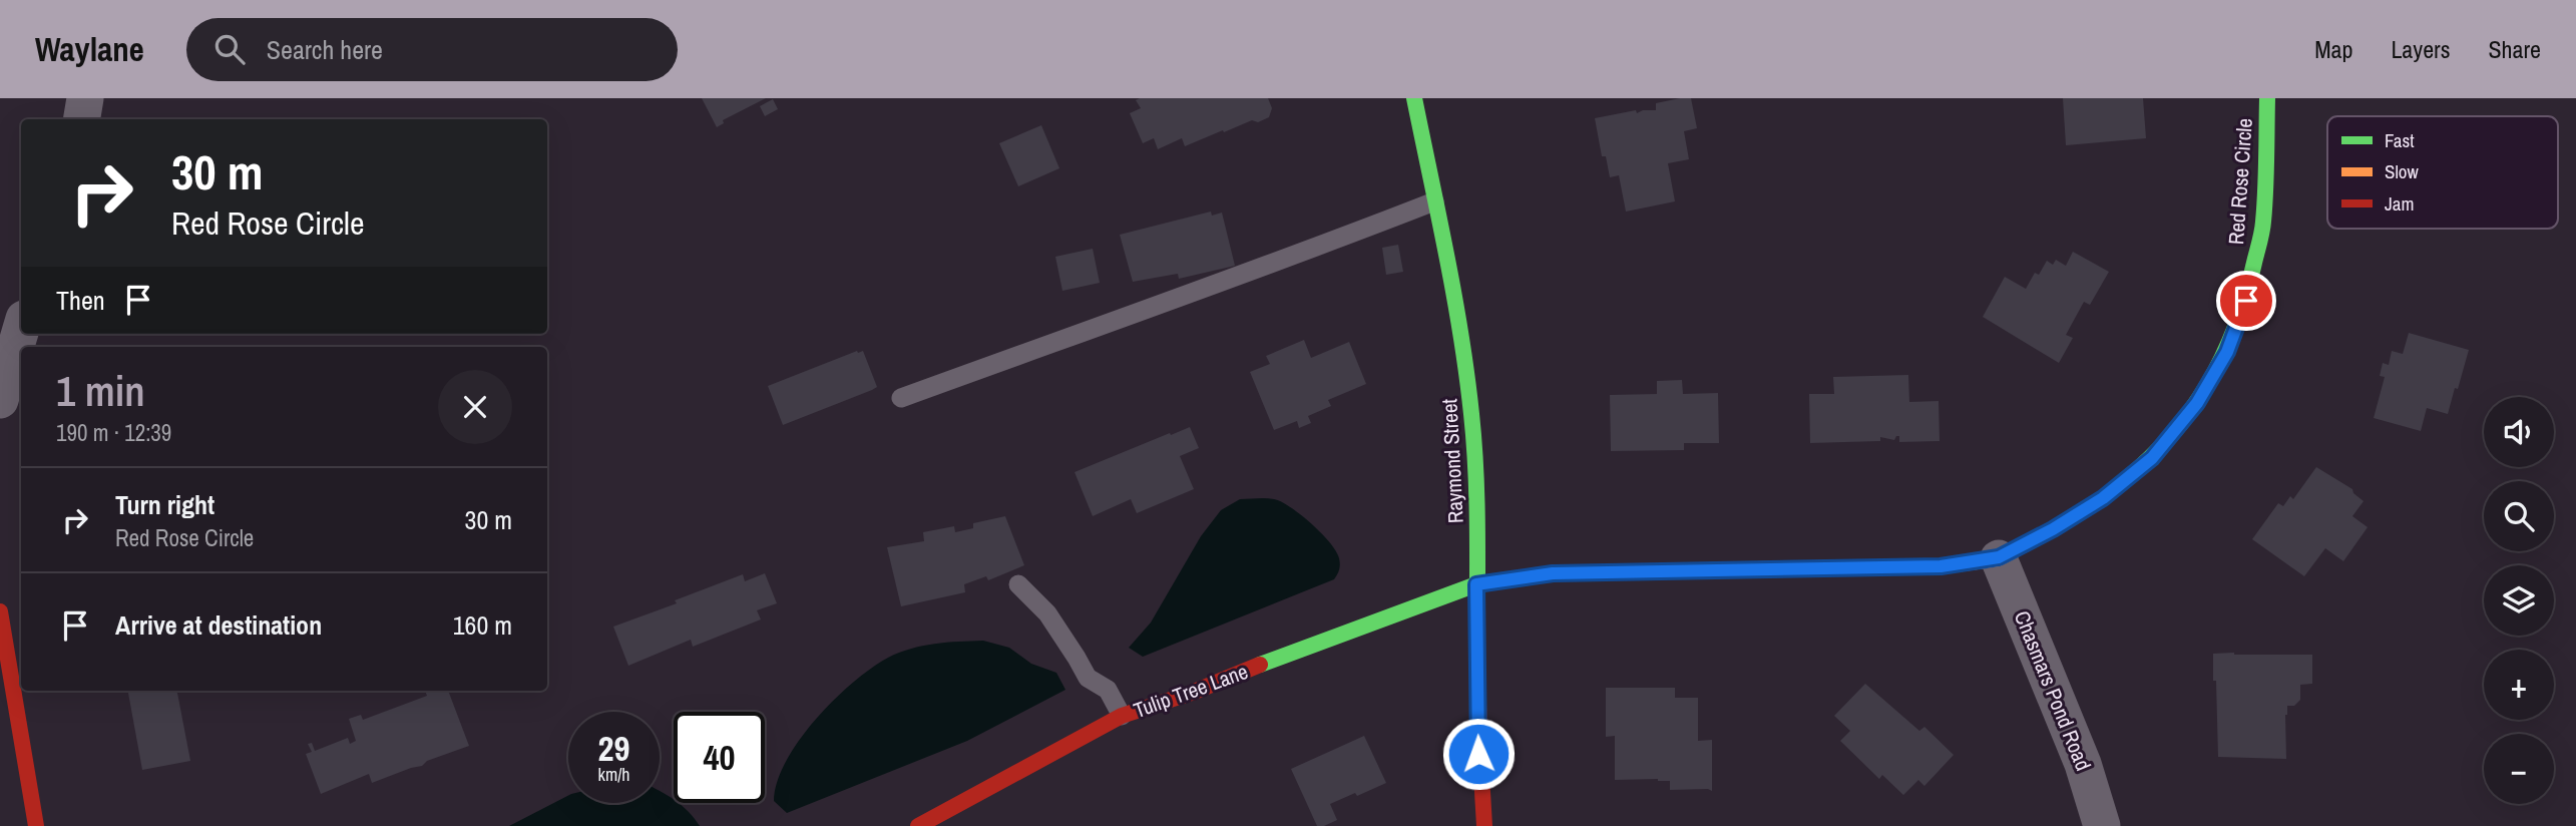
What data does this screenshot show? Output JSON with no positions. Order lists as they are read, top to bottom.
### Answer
{
  "streets": {
    "street": [
      "Red Rose Circle",
      "Raymond Street",
      "Tulip Tree Lane",
      "Chasmars Pond Road"
    ]
  },
  "crossings": [
    ["Red Rose Circle", "Raymond Street"],
    ["Red Rose Circle", "Tulip Tree Lane"],
    ["Red Rose Circle", "Chasmars Pond Road"],
    ["Raymond Street", "Tulip Tree Lane"]
  ],
  "legend": ["Fast", "Slow", "Jam"],
  "page": {
    "header": "Waylane",
    "search": "Search here",
    "nav": ["Map", "Layers", "Share"],
    "turn": ["30 m", "Red Rose Circle"],
    "then": "Then",
    "heading": ["1 min", "190 m · 12:39"],
    "map_buttons": ["+", "−"],
    "list": [
      {
        "name": "Turn right",
        "note": "Red Rose Circle",
        "value": "30 m"
      },
      {
        "name": "Arrive at destination",
        "value": "160 m"
      }
    ],
    "speed": "29 km/h",
    "limit": "40"
  }
}
